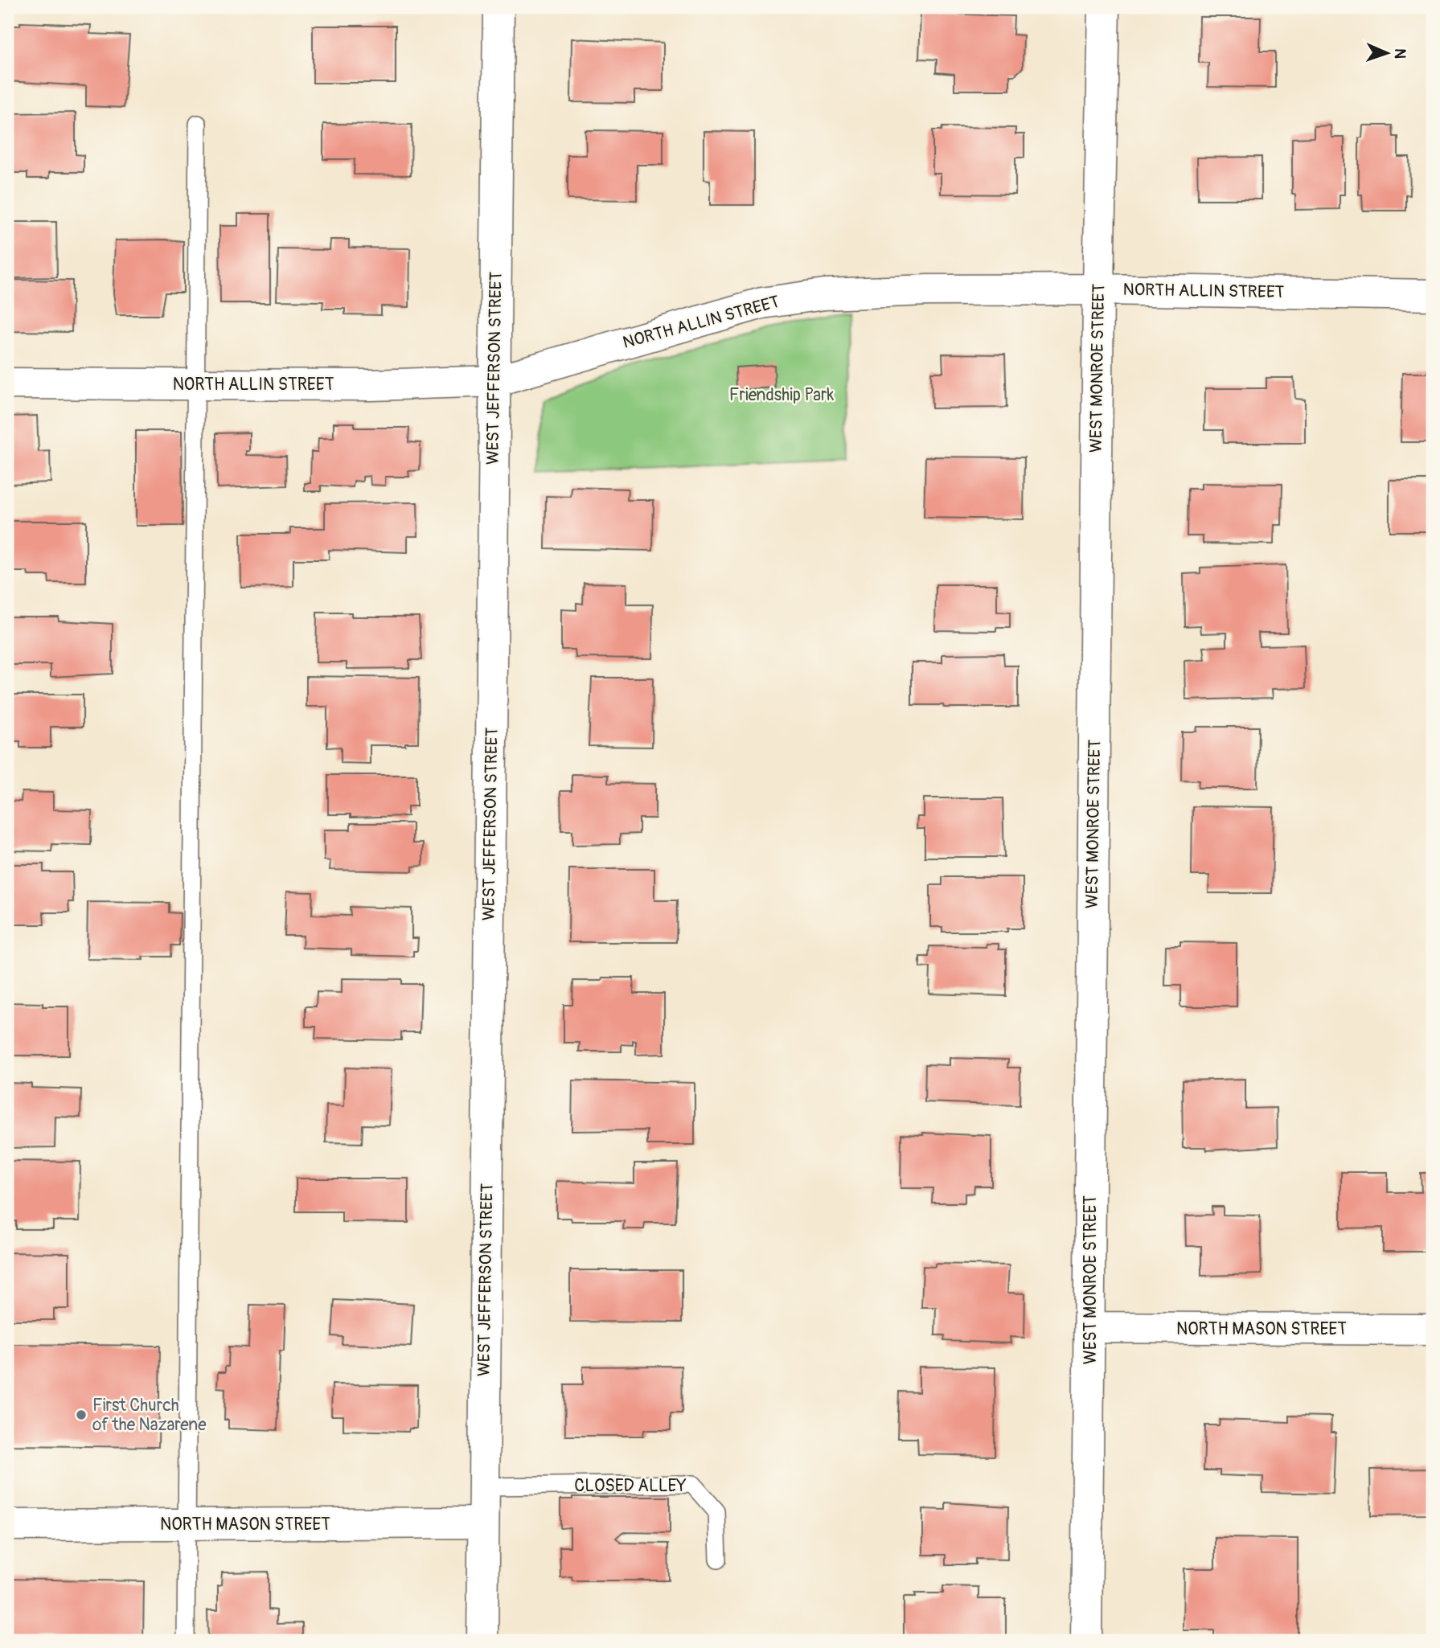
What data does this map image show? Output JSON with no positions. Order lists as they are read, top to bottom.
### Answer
{
  "streets": {
    "street": [
      "NORTH ALLIN STREET",
      "WEST JEFFERSON STREET",
      "WEST MONROE STREET",
      "NORTH MASON STREET"
    ],
    "lane": ["CLOSED ALLEY"]
  },
  "crossings": [
    ["NORTH ALLIN STREET", "WEST JEFFERSON STREET"],
    ["NORTH ALLIN STREET", "WEST MONROE STREET"],
    ["WEST JEFFERSON STREET", "NORTH MASON STREET"],
    ["WEST JEFFERSON STREET", "CLOSED ALLEY"],
    ["WEST MONROE STREET", "NORTH MASON STREET"]
  ],
  "parks": ["Friendship Park"],
  "places": ["First Church of the Nazarene"],
  "north": "right"
}
